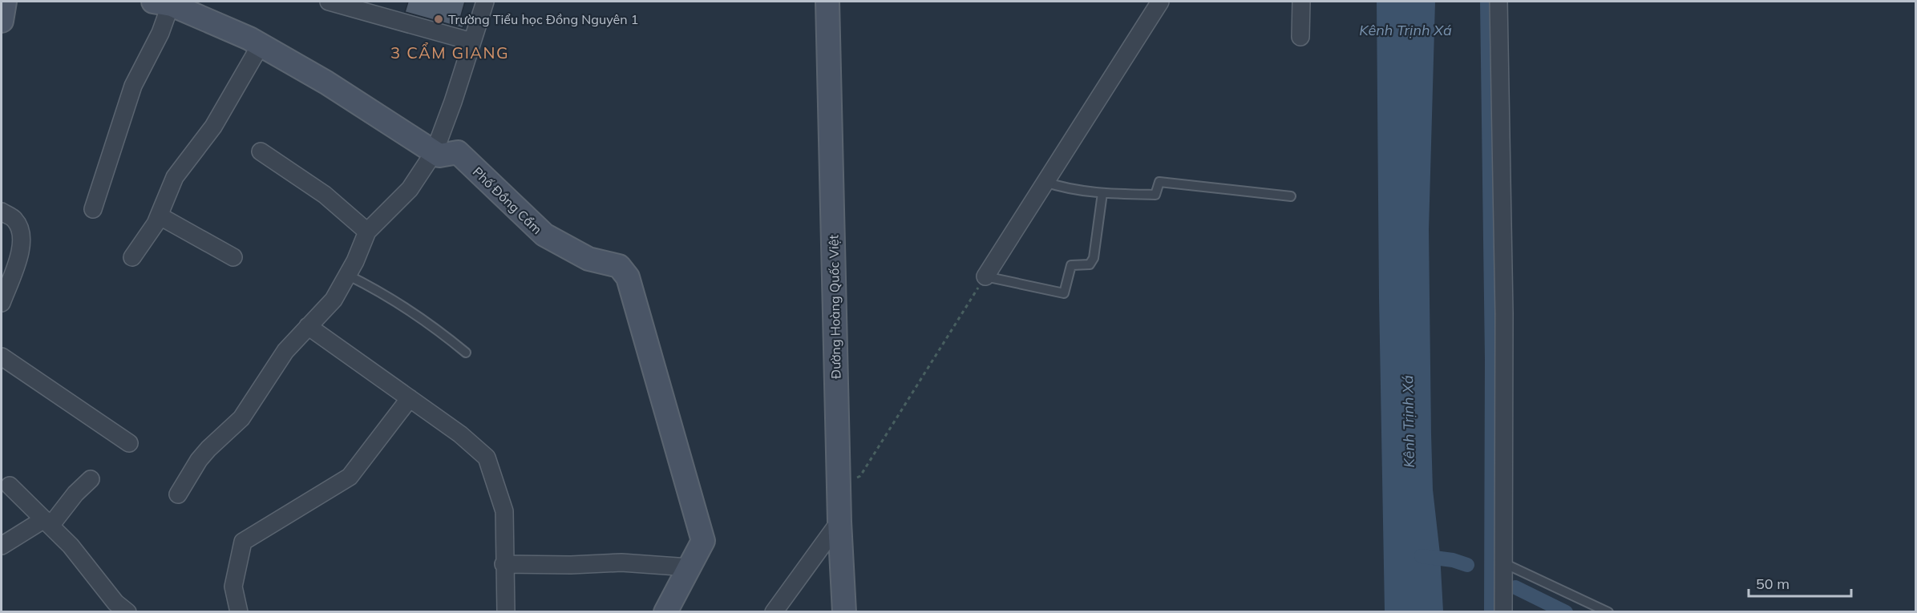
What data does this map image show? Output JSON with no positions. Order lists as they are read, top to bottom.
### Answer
{
  "streets": {
    "street": ["Phố Đồng Cẩm", "Đường Hoàng Quốc Việt"]
  },
  "districts": ["3 CẨM GIANG"],
  "water": ["Kênh Trịnh Xá"],
  "places": ["Trường Tiểu học Đồng Nguyên 1"],
  "scale_bar": "50 m"
}
